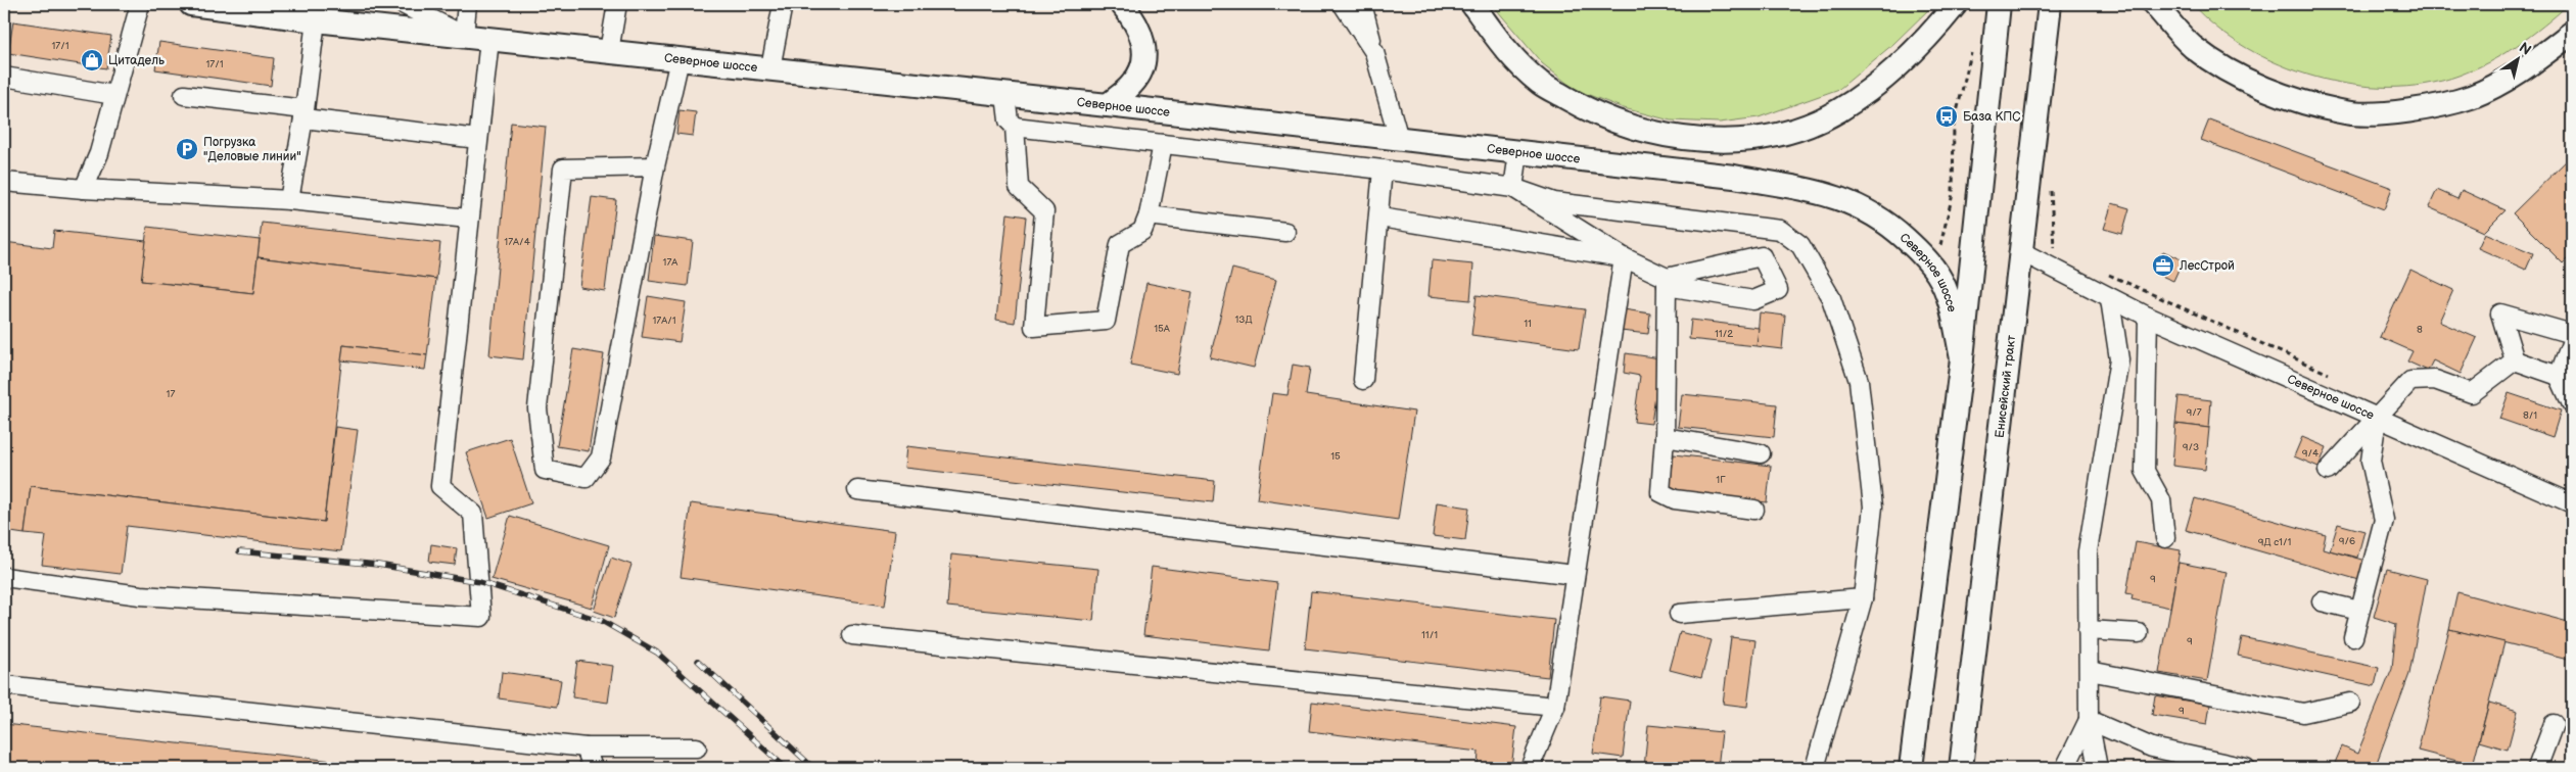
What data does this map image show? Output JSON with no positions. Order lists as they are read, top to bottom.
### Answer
{
  "streets": {
    "main road": ["Северное шоссе", "Енисейский тракт"]
  },
  "crossings": [
    ["Северное шоссе", "Енисейский тракт"]
  ],
  "places": {
    "shop": ["Цитадель"],
    "bus stop": ["База КПС"],
    "parking": ["Погрузка \"Деловые линии\""],
    "office": ["ЛесСтрой"]
  },
  "house_numbers": [
    "17/1",
    "17/1",
    "17А/4",
    "17А",
    "13Д",
    "17А/1",
    "11",
    "15А",
    "8",
    "11/2",
    "17",
    "9/7",
    "8/1",
    "9/3",
    "9/4",
    "15",
    "1Г",
    "9/6",
    "9Д с1/1",
    "9",
    "11/1",
    "9",
    "9"
  ],
  "north": "top right"
}
